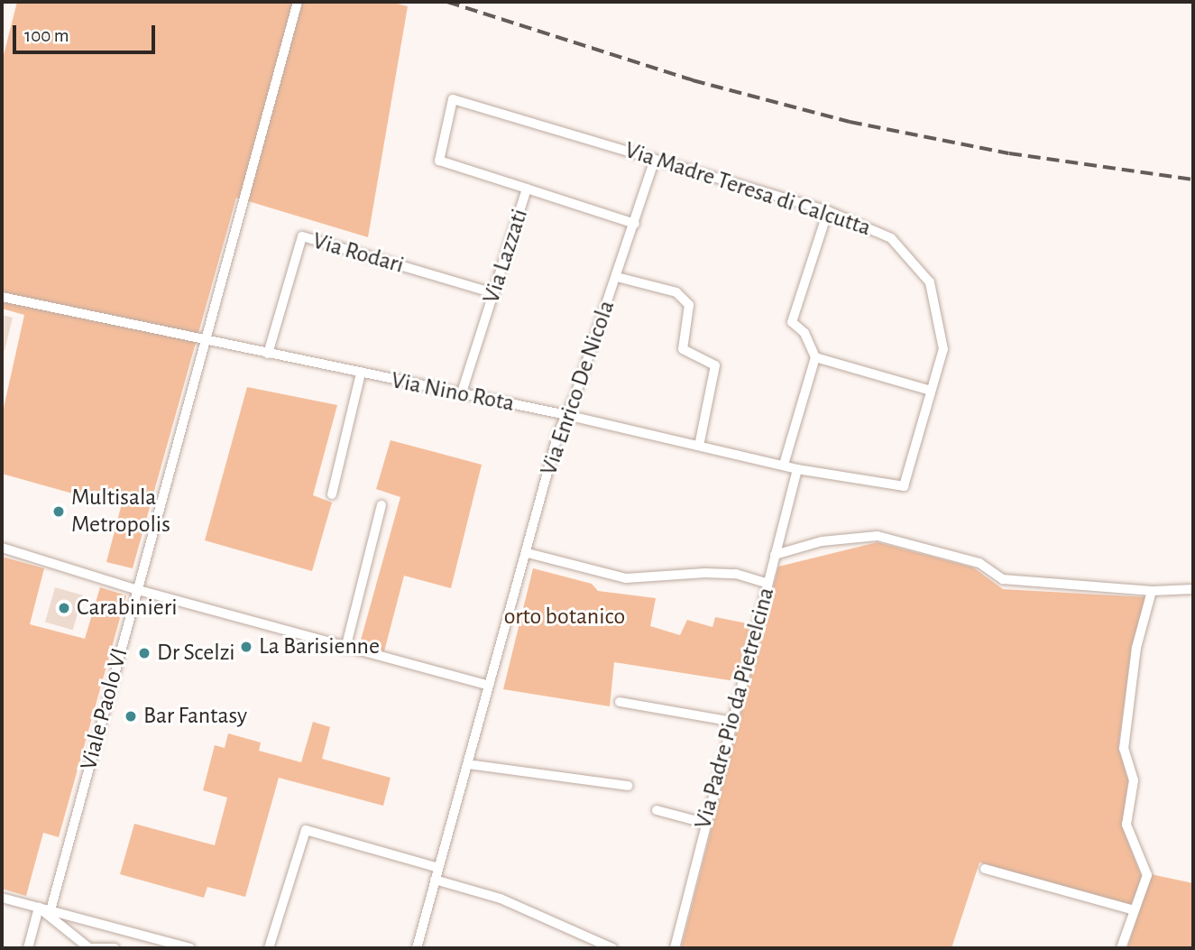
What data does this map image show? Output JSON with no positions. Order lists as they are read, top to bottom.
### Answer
{
  "streets": {
    "street": [
      "Via Madre Teresa di Calcutta",
      "Via Rodari",
      "Via Lazzati",
      "Via Enrico De Nicola",
      "Via Nino Rota",
      "Via Padre Pio da Pietrelcina",
      "Viale Paolo VI"
    ]
  },
  "crossings": [
    ["Via Madre Teresa di Calcutta", "Via Lazzati"],
    ["Via Madre Teresa di Calcutta", "Via Enrico De Nicola"],
    ["Via Madre Teresa di Calcutta", "Via Nino Rota"],
    ["Via Rodari", "Via Lazzati"],
    ["Via Rodari", "Via Nino Rota"],
    ["Via Lazzati", "Via Enrico De Nicola"],
    ["Via Lazzati", "Via Nino Rota"],
    ["Via Enrico De Nicola", "Via Nino Rota"],
    ["Via Nino Rota", "Via Padre Pio da Pietrelcina"],
    ["Via Nino Rota", "Viale Paolo VI"]
  ],
  "parks": ["orto botanico"],
  "places": [
    "Multisala Metropolis",
    "Carabinieri",
    "La Barisienne",
    "Dr Scelzi",
    "Bar Fantasy"
  ],
  "scale_bar": "100 m"
}
